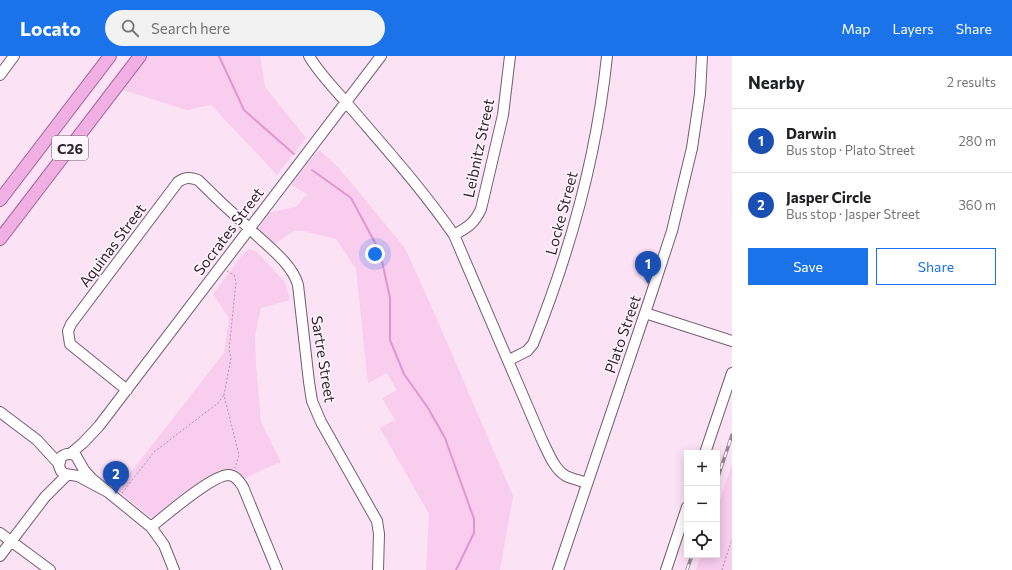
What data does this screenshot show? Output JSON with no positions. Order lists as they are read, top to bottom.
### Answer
{
  "streets": {
    "main road": ["C26"],
    "street": [
      "Leibnitz Street",
      "Locke Street",
      "Socrates Street",
      "Aquinas Street",
      "Plato Street",
      "Sartre Street"
    ]
  },
  "crossings": [
    ["Socrates Street", "Aquinas Street"],
    ["Socrates Street", "Sartre Street"],
    ["Aquinas Street", "Sartre Street"]
  ],
  "page": {
    "header": "Locato",
    "search": "Search here",
    "nav": ["Map", "Layers", "Share"],
    "heading": ["Nearby", "2 results"],
    "list": [
      {
        "mark": "1",
        "name": "Darwin",
        "note": "Bus stop · Plato Street",
        "value": "280 m"
      },
      {
        "mark": "2",
        "name": "Jasper Circle",
        "note": "Bus stop · Jasper Street",
        "value": "360 m"
      }
    ],
    "buttons": ["Save", "Share"],
    "pins": ["1", "2"],
    "map_buttons": ["+", "−"]
  }
}
